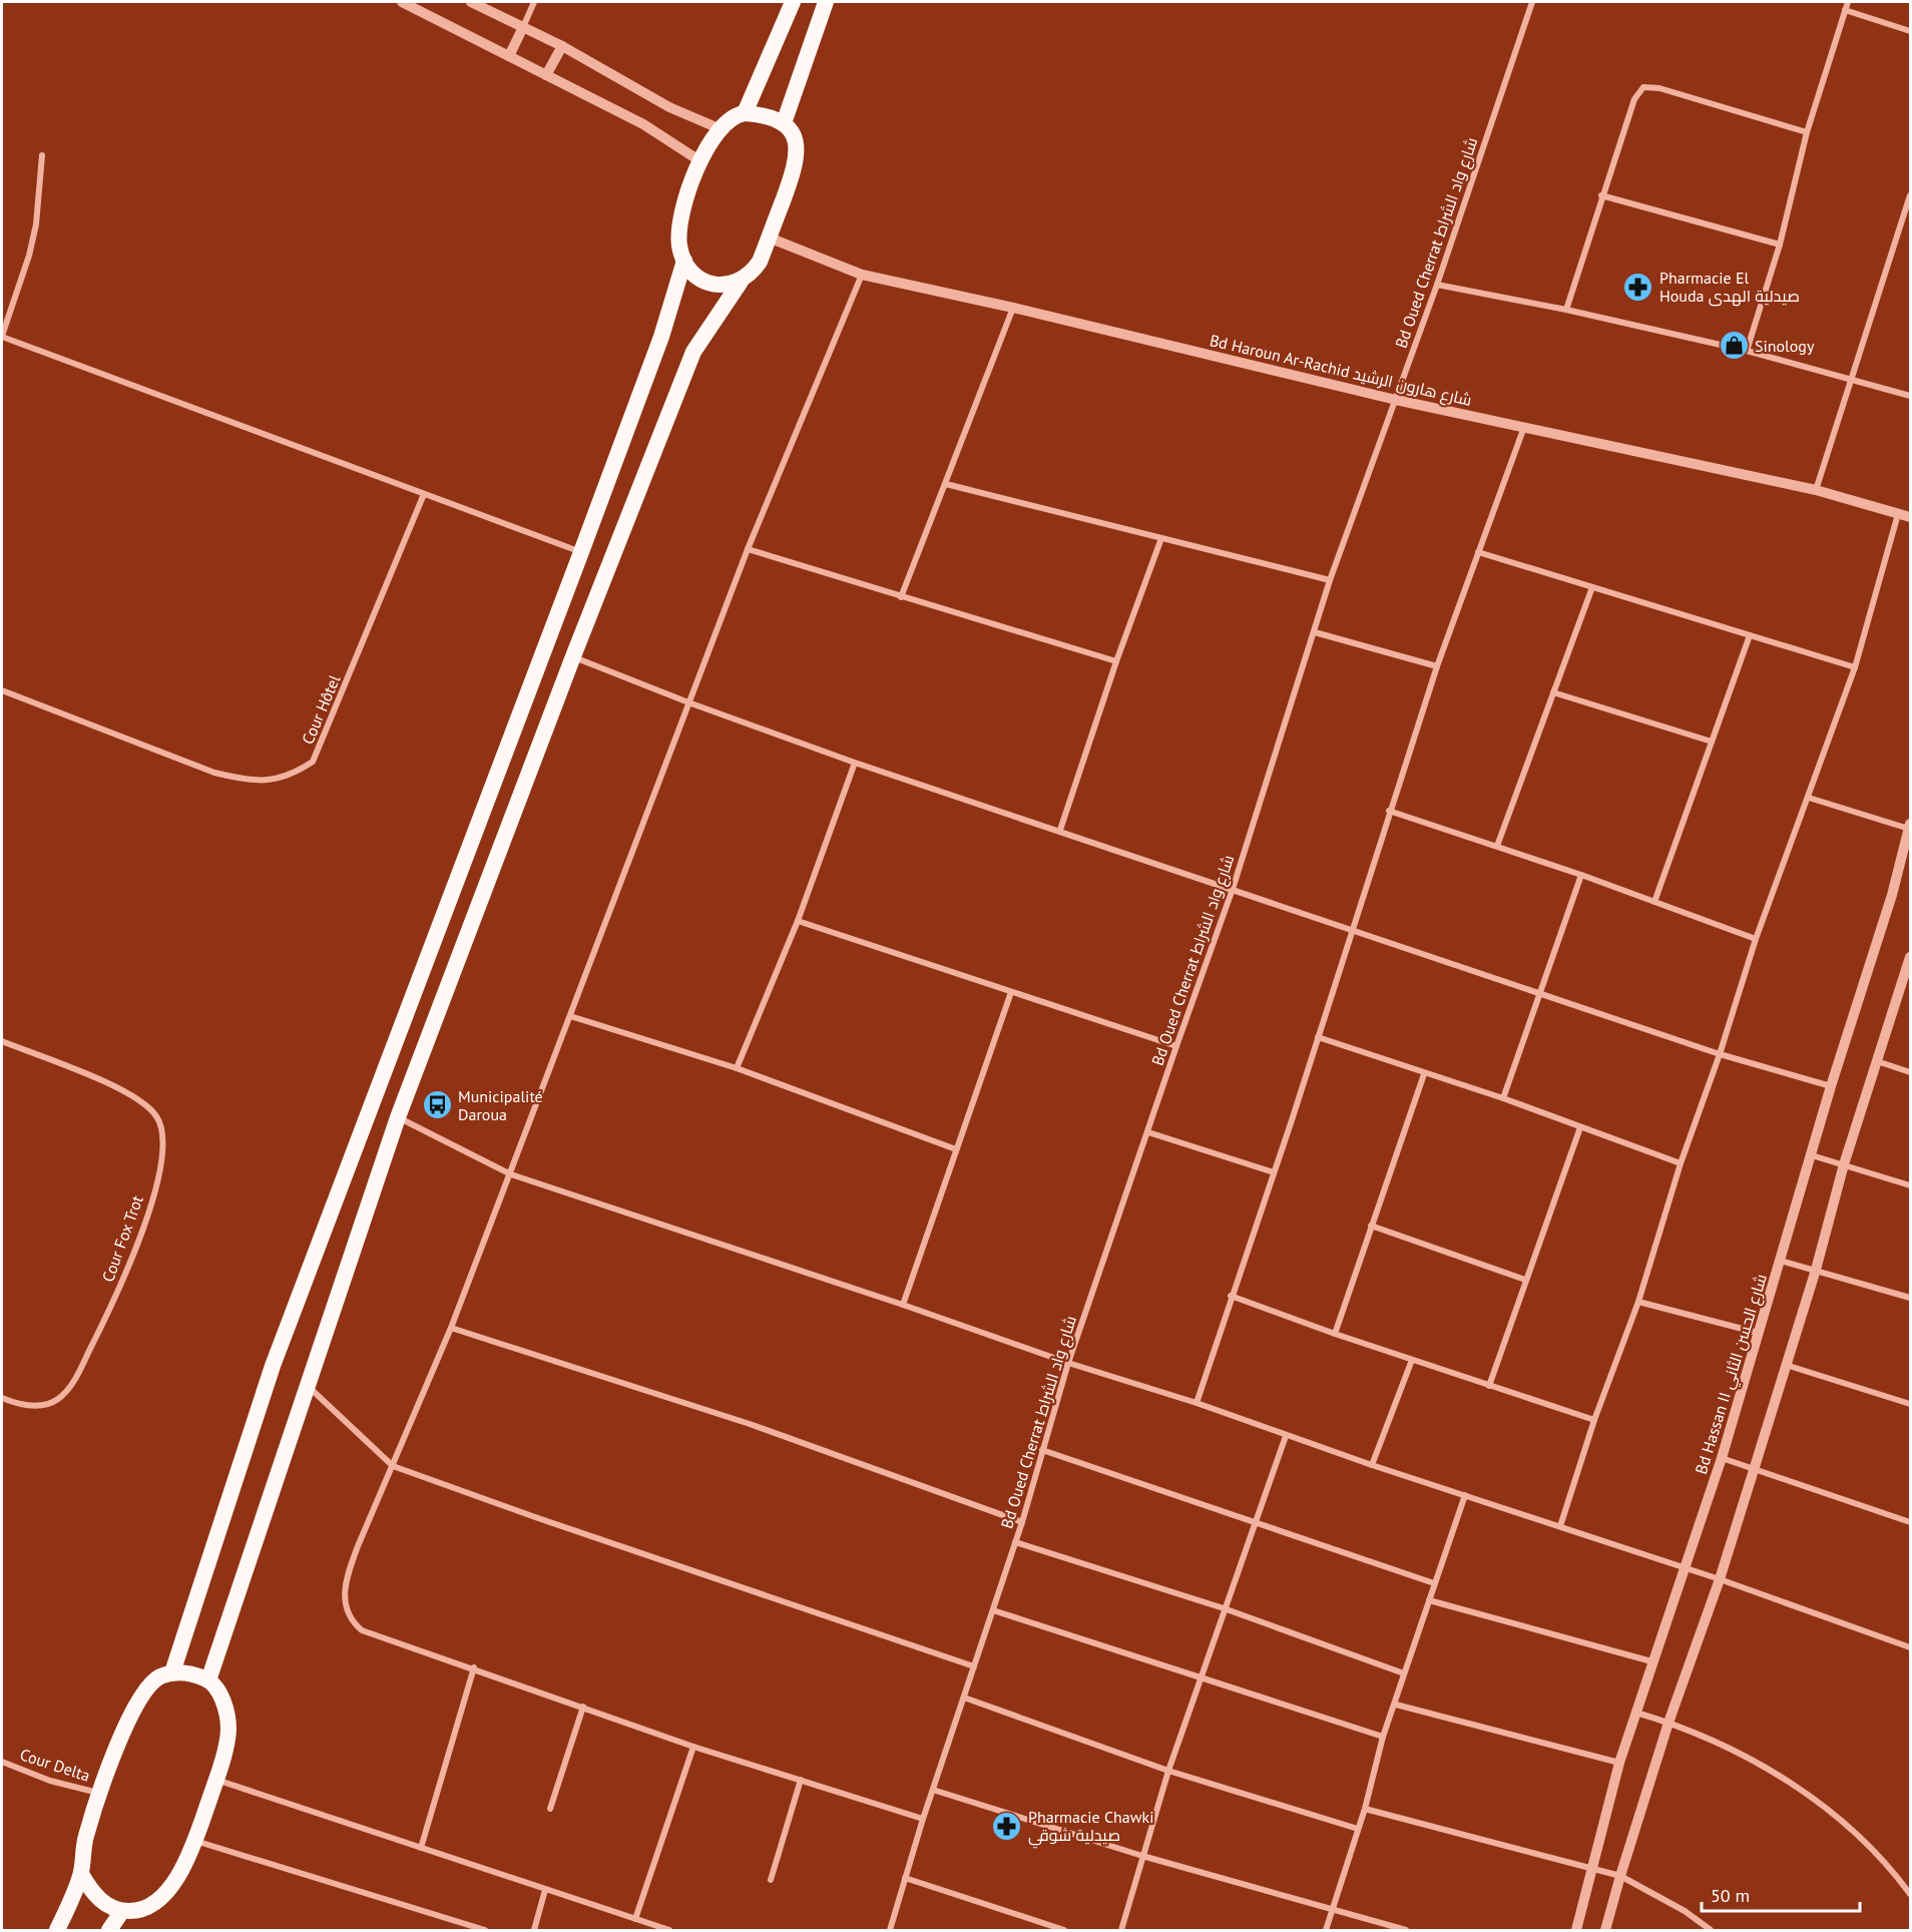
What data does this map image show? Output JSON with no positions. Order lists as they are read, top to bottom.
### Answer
{
  "streets": {
    "street": [
      "Bd Oued Cherrat شارع واد الشراط",
      "Bd Haroun Ar-Rachid شارع هارون الرشيد",
      "Cour Hôtel",
      "Cour Fox Trot",
      "Bd Hassan II شارع الحسن الثاني",
      "Cour Delta"
    ]
  },
  "crossings": [
    ["Bd Oued Cherrat شارع واد الشراط", "Bd Haroun Ar-Rachid شارع هارون الرشيد"]
  ],
  "places": {
    "pharmacy": ["Pharmacie El Houda صيدلية الهدى", "Pharmacie Chawki صيدلية شوقي"],
    "shop": ["Sinology"],
    "bus stop": ["Municipalité Daroua"]
  },
  "scale_bar": "50 m"
}
